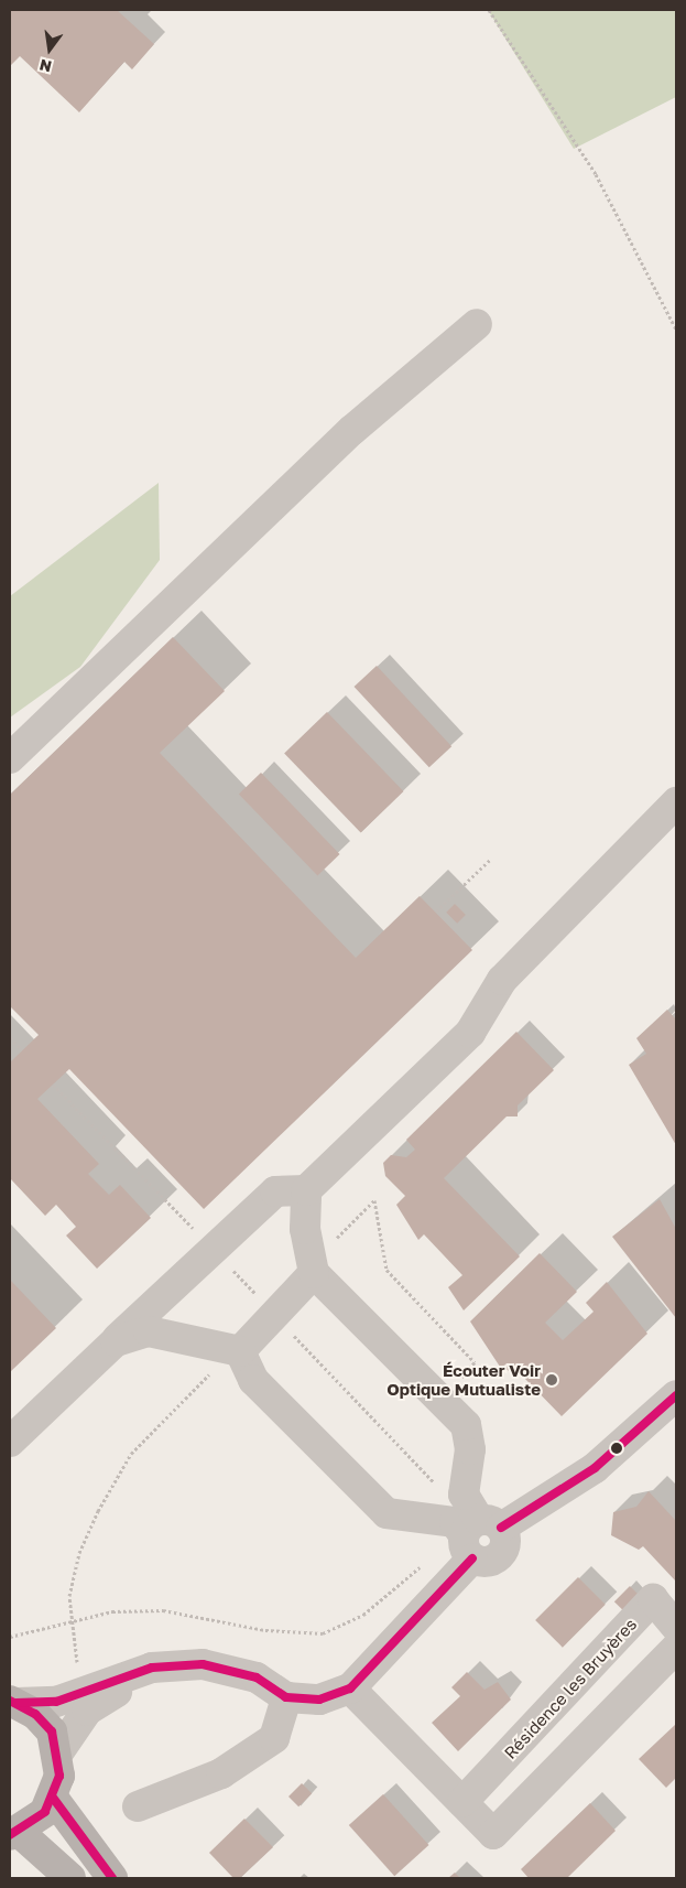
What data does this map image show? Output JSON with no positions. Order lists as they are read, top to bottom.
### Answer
{
  "streets": {
    "street": ["Résidence les Bruyères"]
  },
  "places": ["Écouter Voir Optique Mutualiste"],
  "north": "bottom"
}
